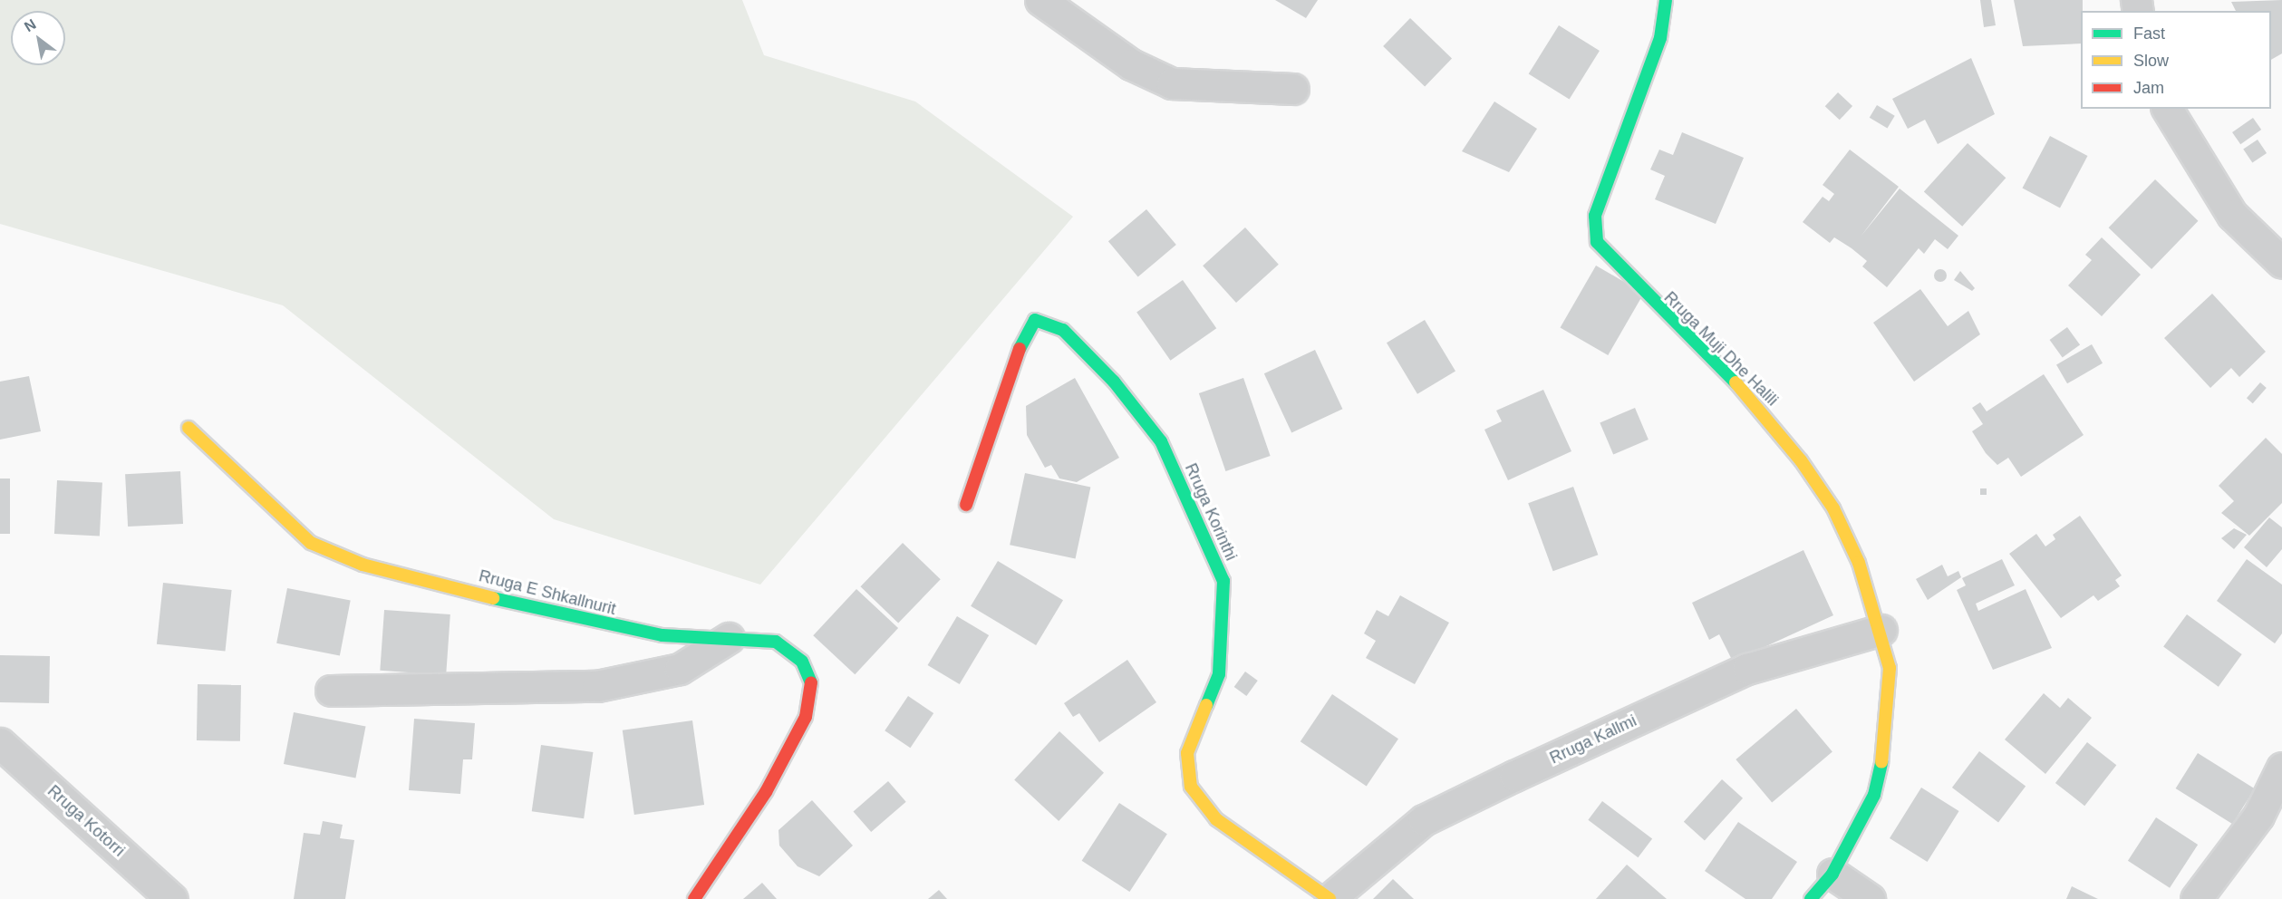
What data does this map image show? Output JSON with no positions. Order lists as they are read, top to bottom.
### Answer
{
  "streets": {
    "street": [
      "Rruga Muji Dhe Halili",
      "Rruga Korinthi",
      "Rruga E Shkallnurit",
      "Rruga Kallmi",
      "Rruga Kotorri"
    ]
  },
  "crossings": [
    ["Rruga Muji Dhe Halili", "Rruga Kallmi"],
    ["Rruga Korinthi", "Rruga Kallmi"]
  ],
  "legend": ["Fast", "Slow", "Jam"],
  "north": "top left"
}
